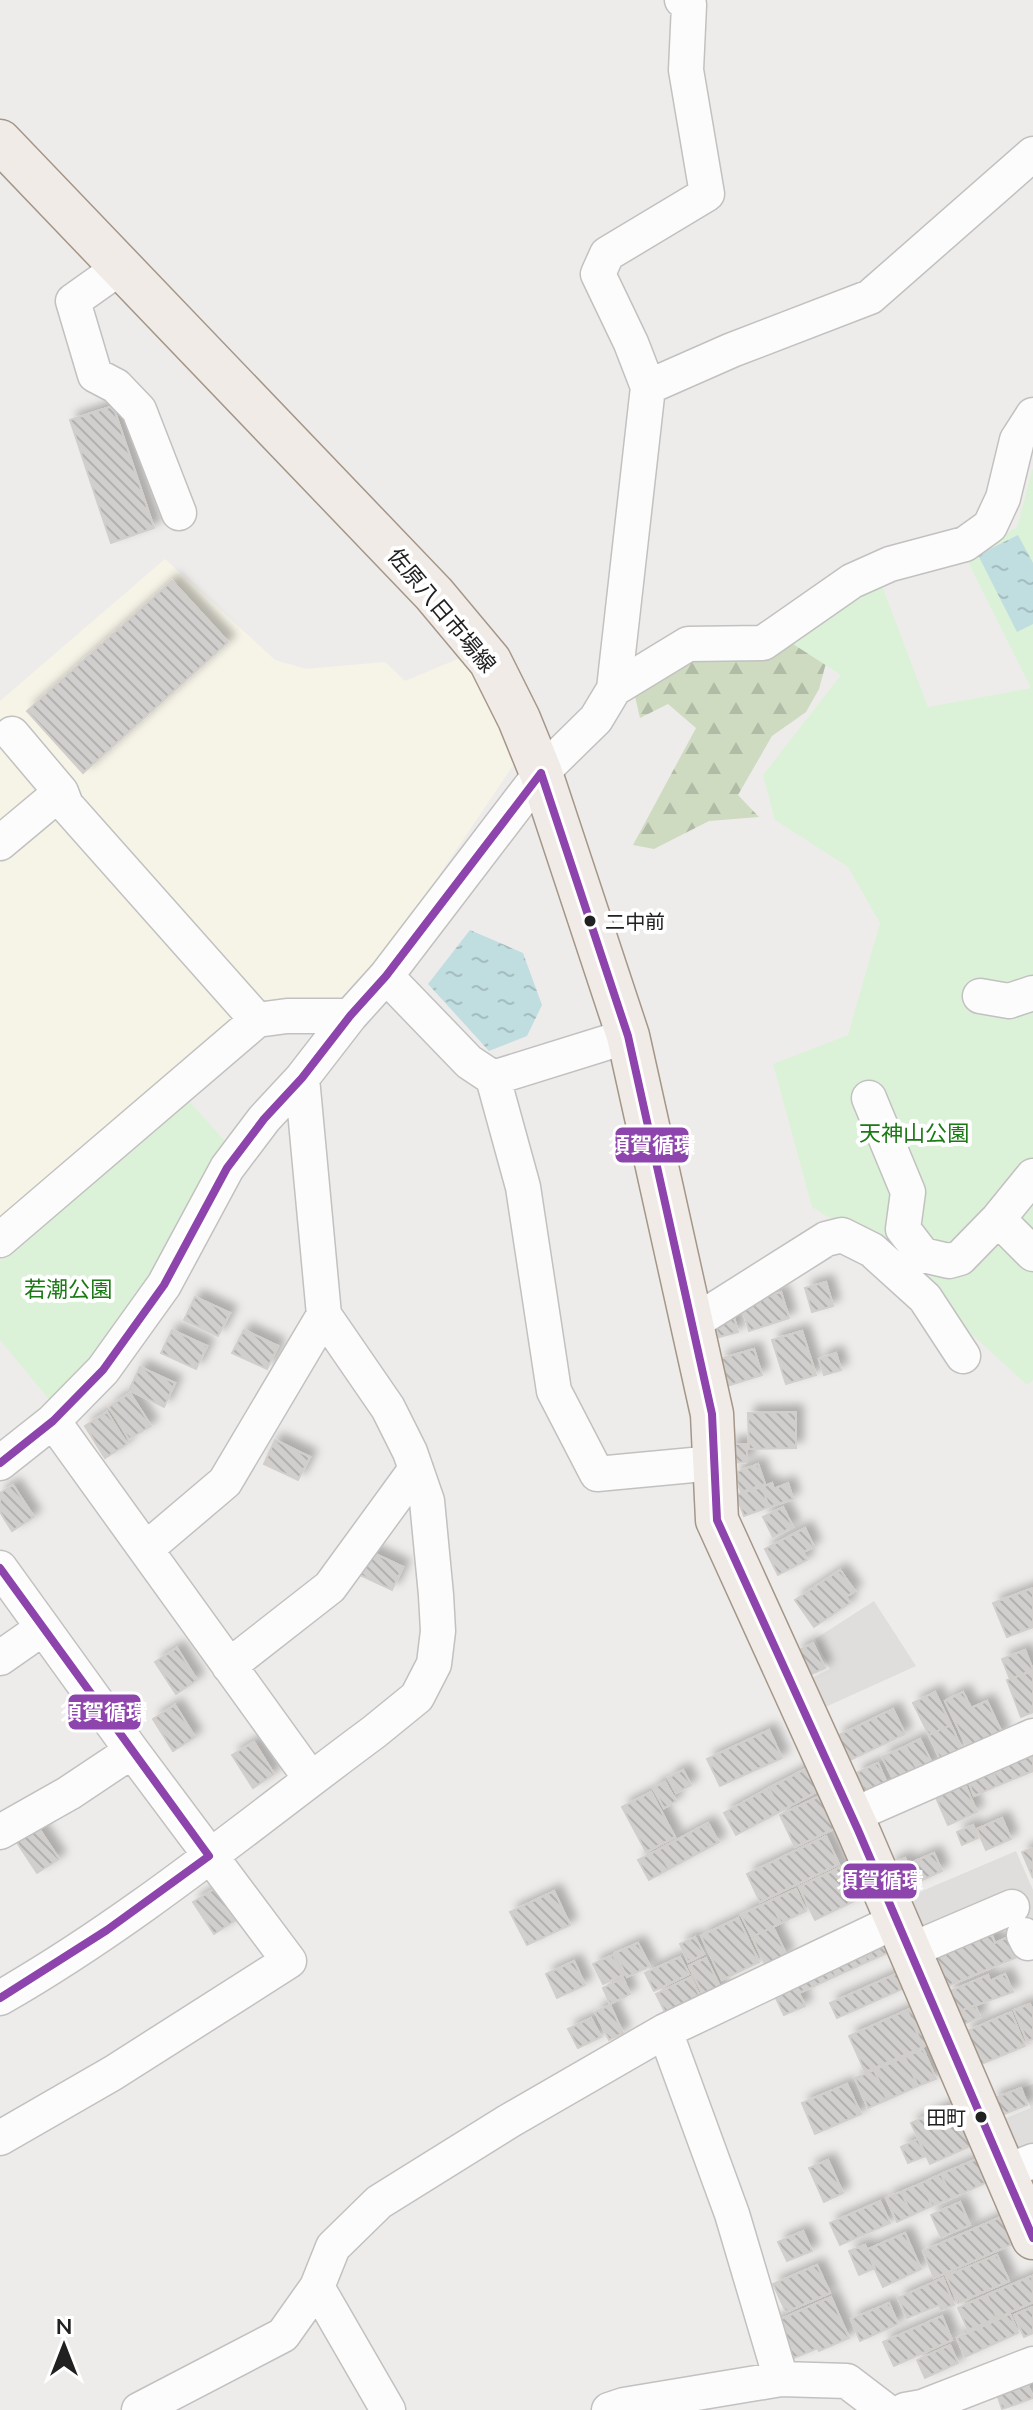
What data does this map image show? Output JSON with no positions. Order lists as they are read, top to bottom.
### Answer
{
  "streets": {
    "main road": ["佐原八日市場線"]
  },
  "parks": ["天神山公園", "若潮公園"],
  "places": ["二中前", "田町"],
  "lines": ["transit line 須賀循環"],
  "north": "top"
}
